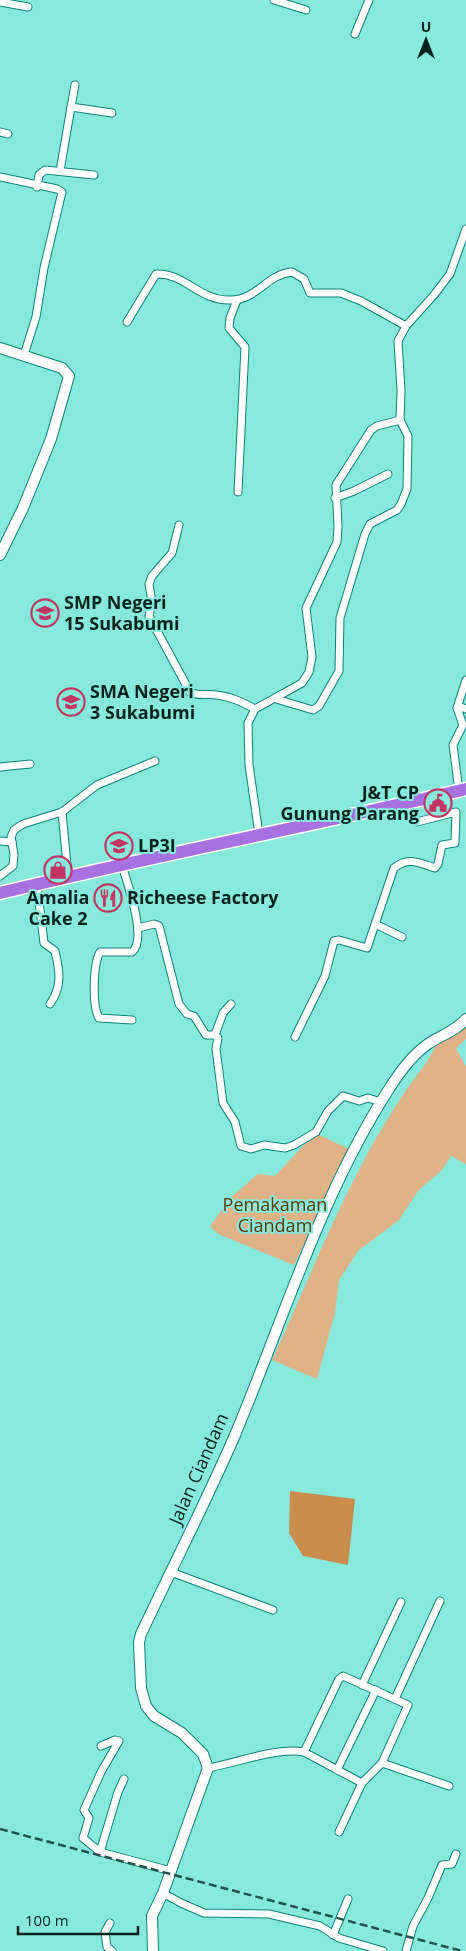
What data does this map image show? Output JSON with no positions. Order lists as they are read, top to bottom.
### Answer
{
  "streets": {
    "street": ["Jalan Ciandam"]
  },
  "parks": ["Pemakaman Ciandam"],
  "places": {
    "school or university": ["SMP Negeri 15 Sukabumi", "SMA Negeri 3 Sukabumi", "LP3I"],
    "public building": ["J&T CP Gunung Parang"],
    "shop": ["Amalia Cake 2"],
    "restaurant": ["Richeese Factory"]
  },
  "scale_bar": "100 m",
  "north": "top"
}
